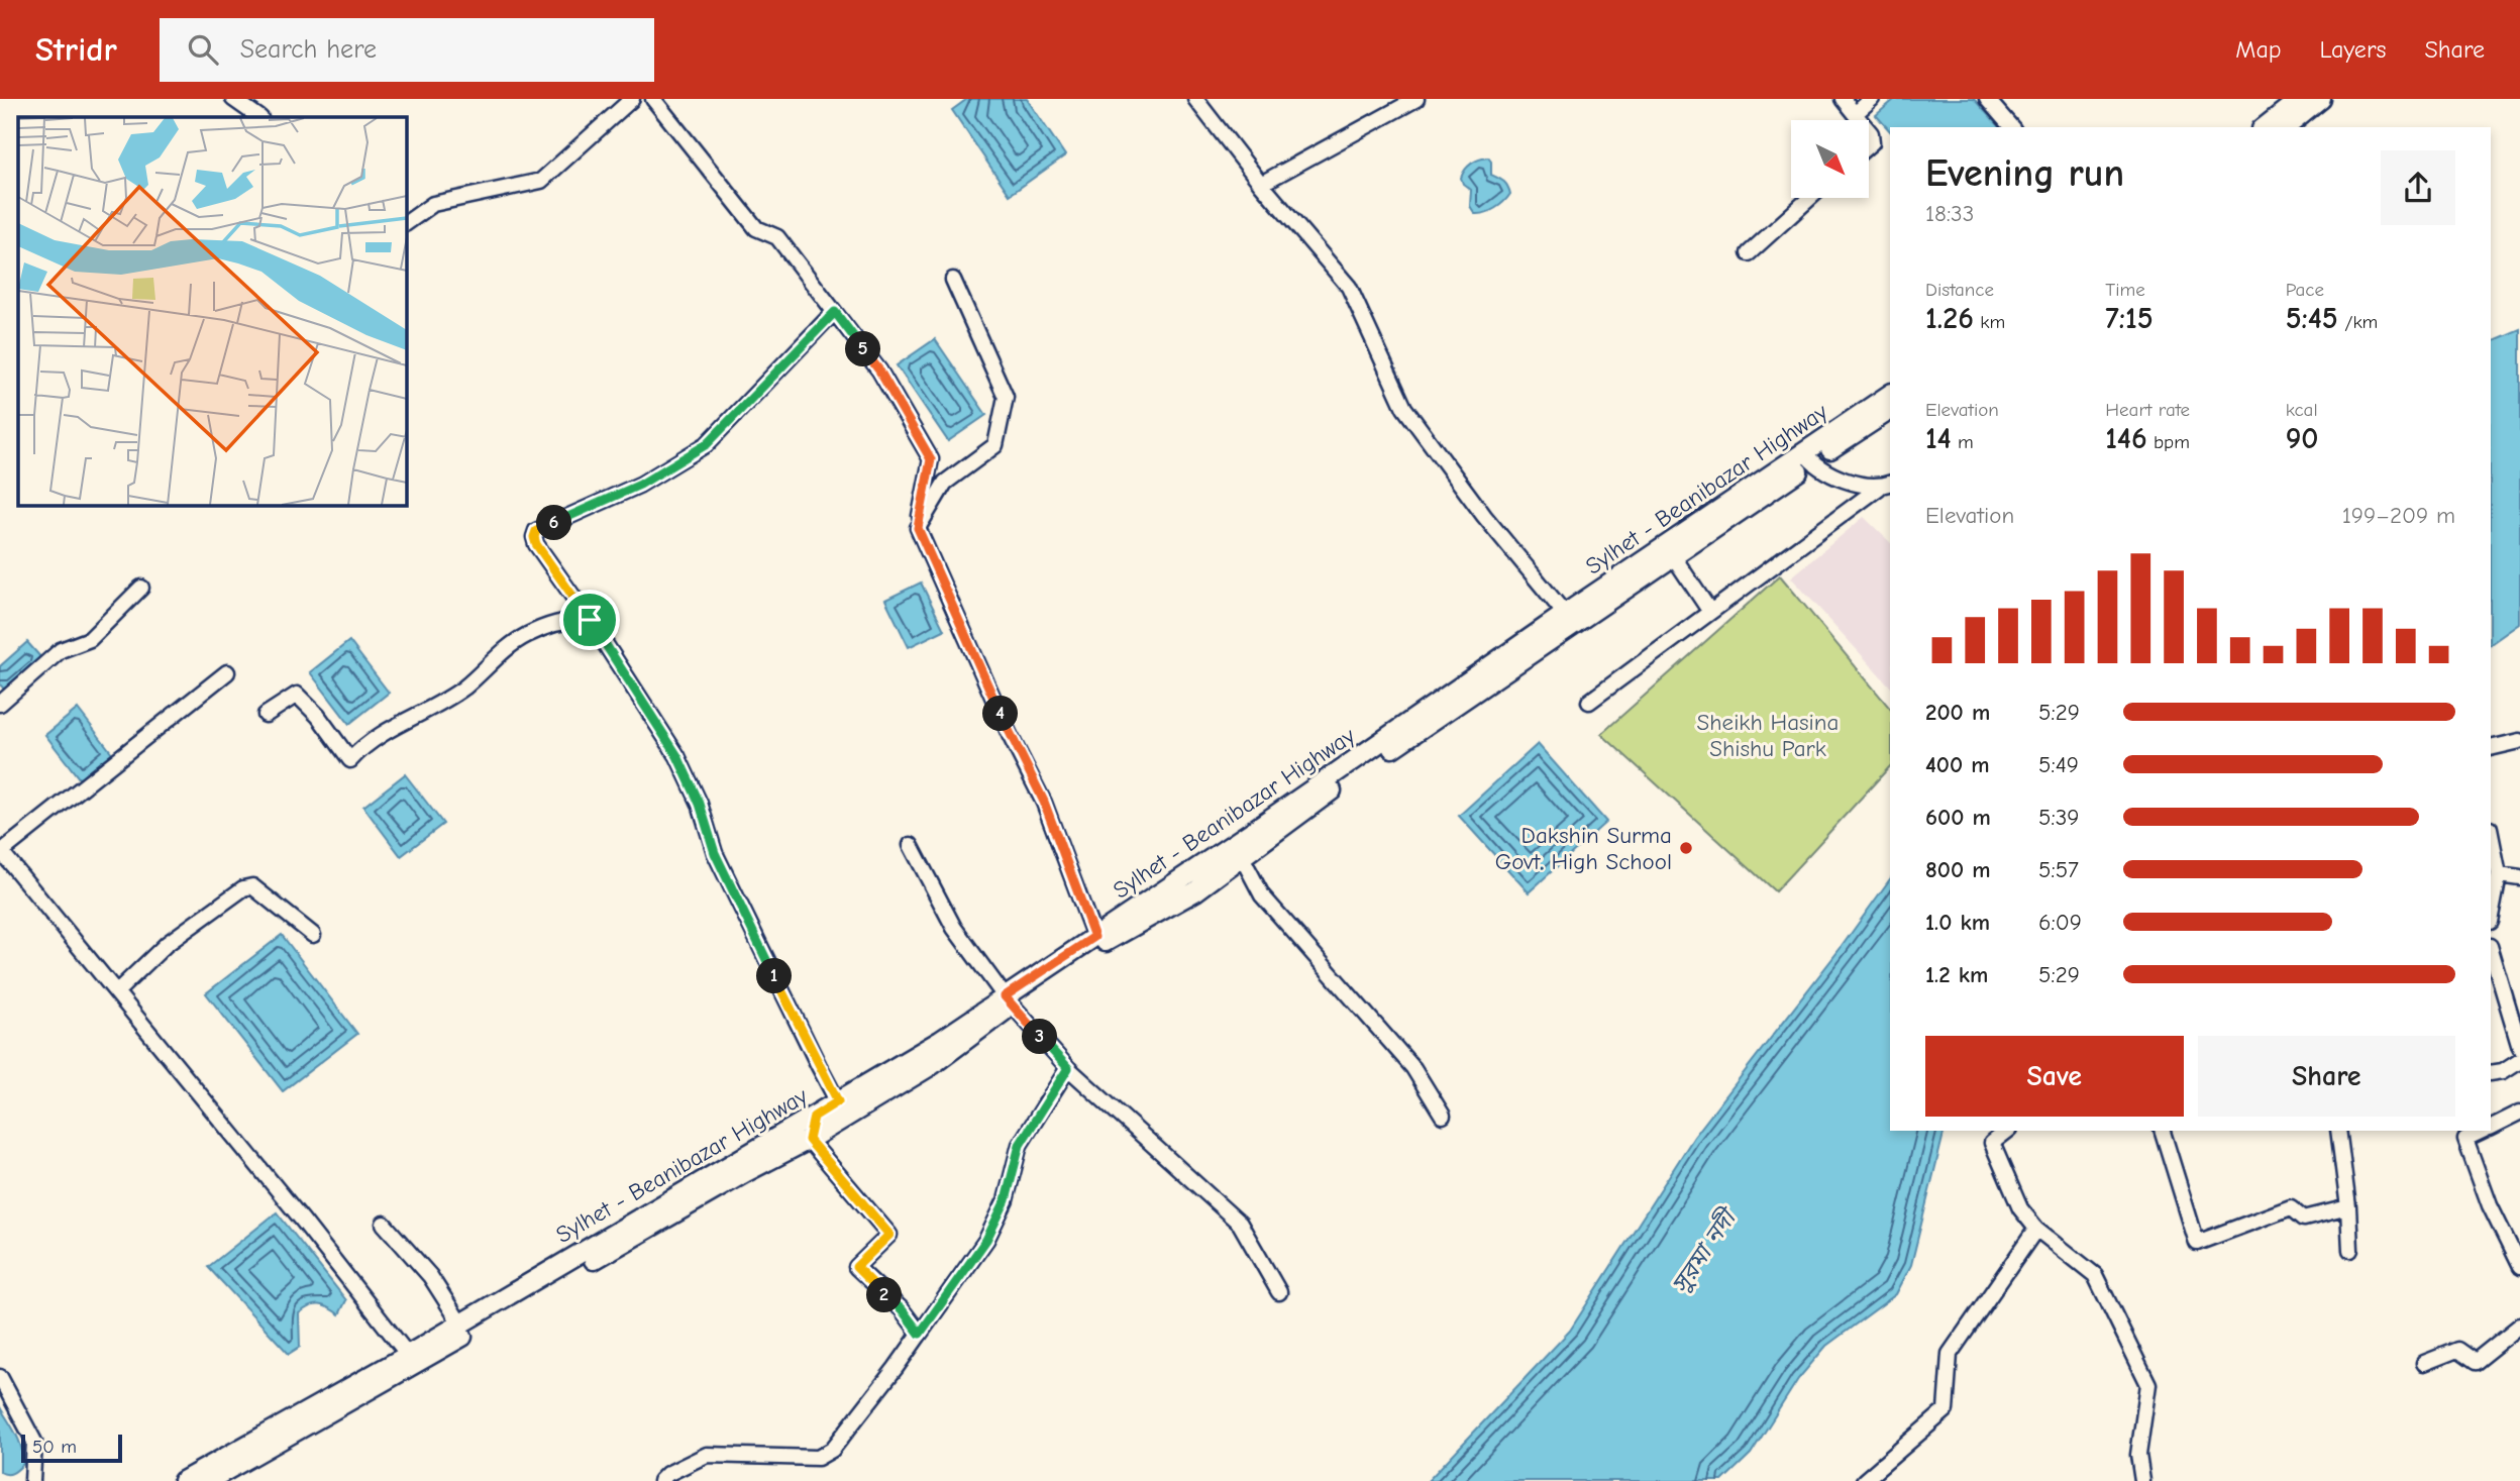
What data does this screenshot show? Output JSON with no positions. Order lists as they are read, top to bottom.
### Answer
{
  "streets": {
    "main road": ["Sylhet - Beanibazar Highway"]
  },
  "water": ["সুরমা নদী"],
  "parks": ["Sheikh Hasina Shishu Park"],
  "places": ["Dakshin Surma Govt. High School"],
  "scale_bar": "50 m",
  "north": "bottom right",
  "page": {
    "header": "Stridr",
    "search": "Search here",
    "nav": ["Map", "Layers", "Share"],
    "heading": ["Evening run", "18:33"],
    "stats": [
      ["Distance", "1.26 km"],
      ["Time", "7:15"],
      ["Pace", "5:45 /km"],
      ["Elevation", "14 m"],
      ["Heart rate", "146 bpm"],
      ["kcal", "90"]
    ],
    "pins": [
      "5",
      "6",
      "4",
      "1",
      "3",
      "2"
    ],
    "chart": ["Elevation", "199–209 m"],
    "list": [
      {
        "name": "200 m",
        "note": "5:29"
      },
      {
        "name": "400 m",
        "note": "5:49"
      },
      {
        "name": "600 m",
        "note": "5:39"
      },
      {
        "name": "800 m",
        "note": "5:57"
      },
      {
        "name": "1.0 km",
        "note": "6:09"
      },
      {
        "name": "1.2 km",
        "note": "5:29"
      }
    ],
    "buttons": ["Save", "Share"],
    "scale": "50 m"
  }
}
